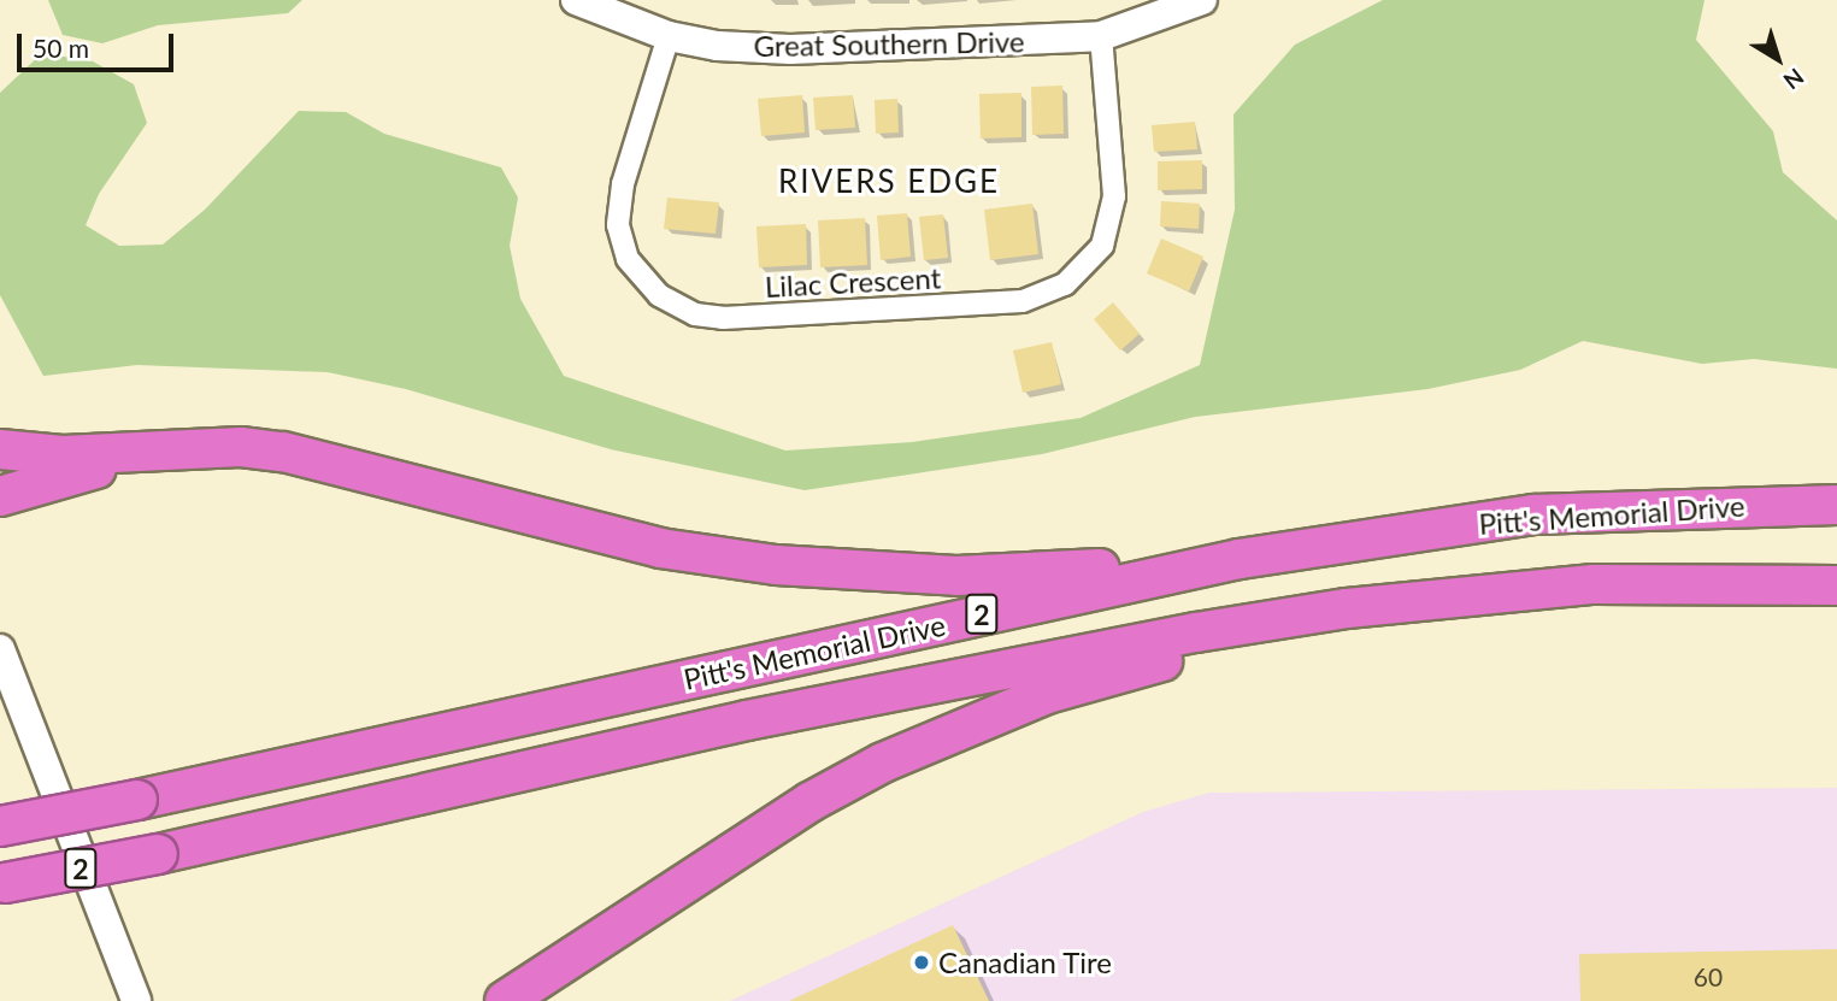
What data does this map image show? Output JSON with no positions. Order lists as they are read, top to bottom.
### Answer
{
  "streets": {
    "highway": ["Pitt's Memorial Drive", "2"],
    "street": ["Great Southern Drive", "Lilac Crescent"]
  },
  "crossings": [
    ["Great Southern Drive", "Lilac Crescent"]
  ],
  "districts": ["RIVERS EDGE"],
  "places": ["Canadian Tire"],
  "house_numbers": ["60"],
  "scale_bar": "50 m",
  "north": "bottom right"
}
